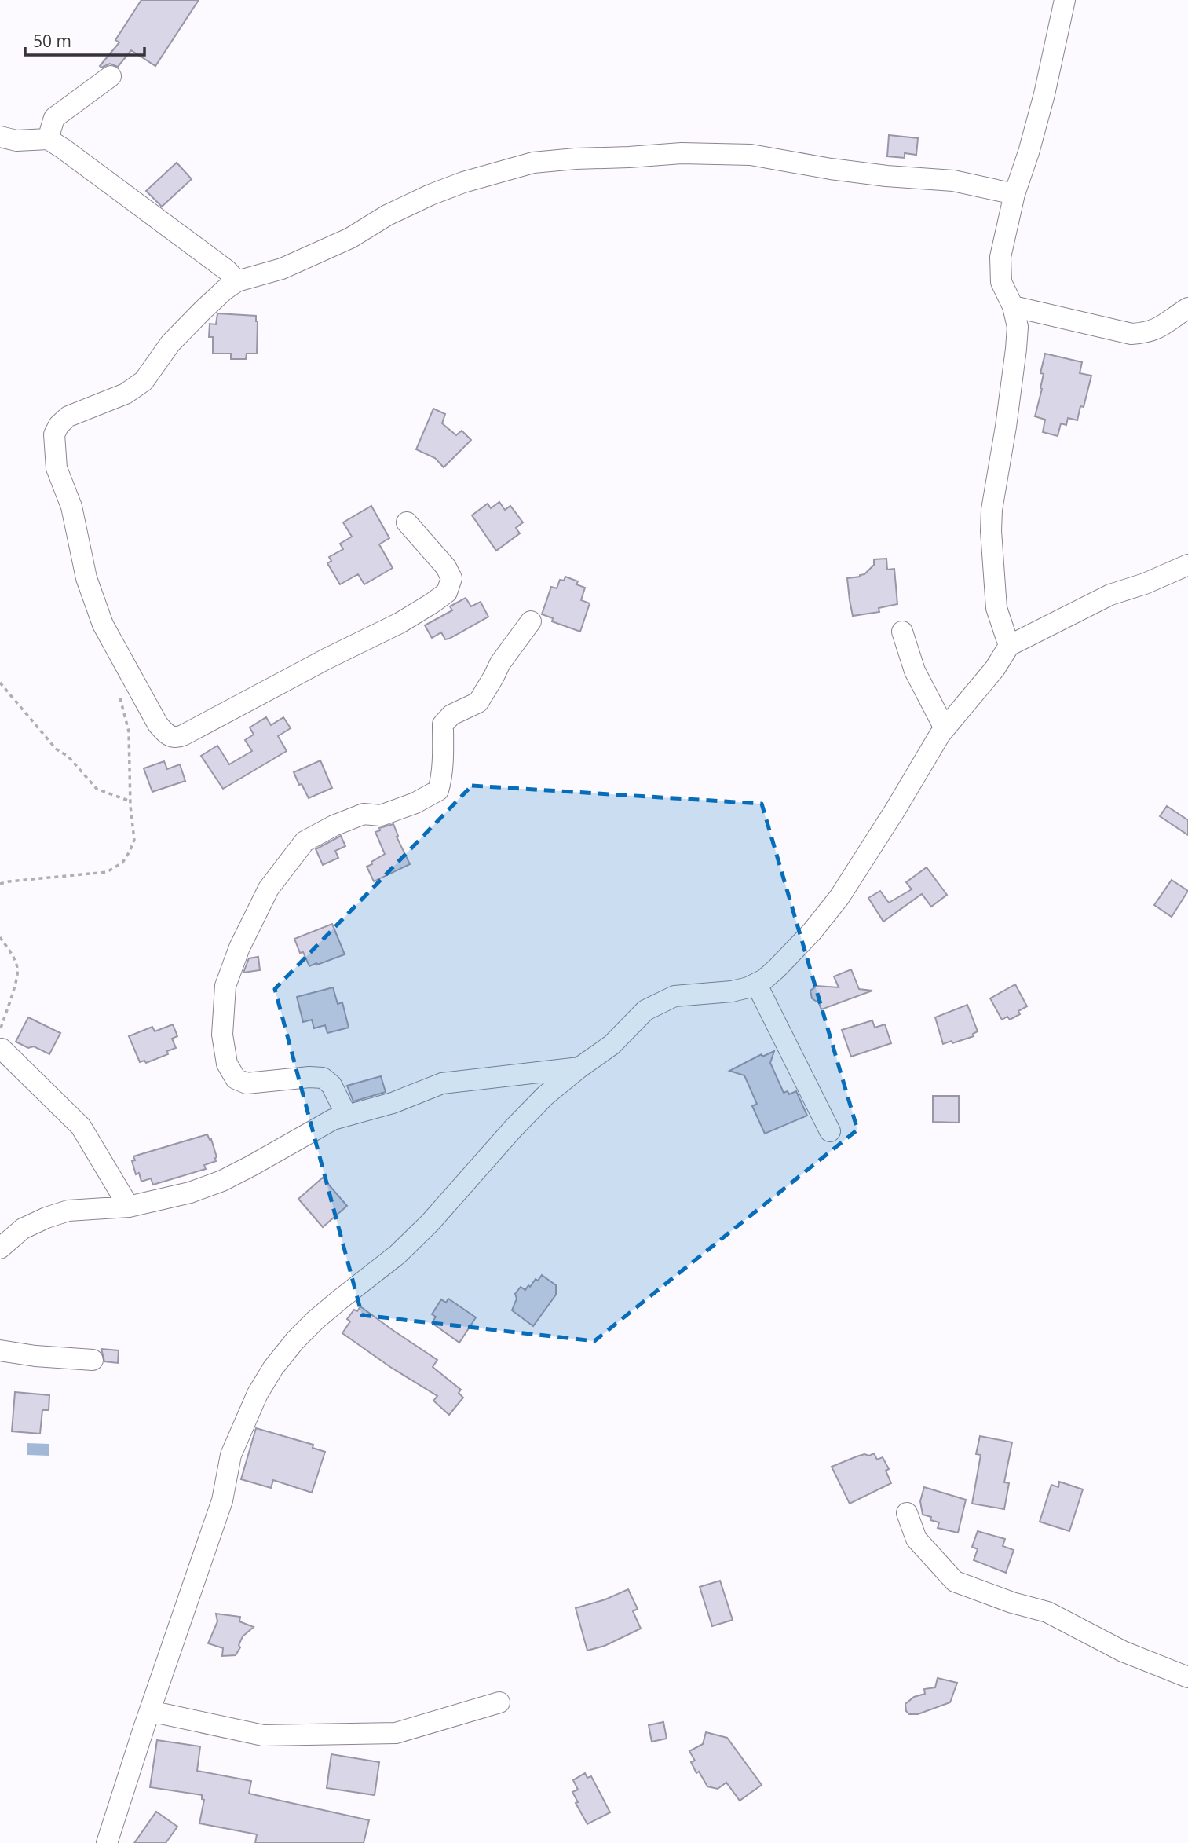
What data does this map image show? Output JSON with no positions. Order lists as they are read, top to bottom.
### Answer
{
  "scale_bar": "50 m"
}
